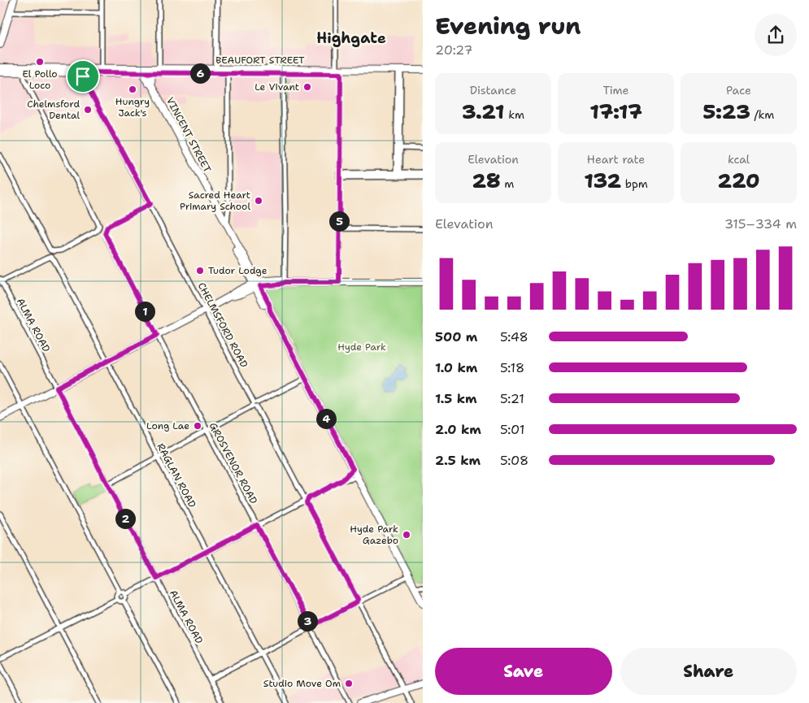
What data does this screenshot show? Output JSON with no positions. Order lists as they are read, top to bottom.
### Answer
{
  "streets": {
    "main road": ["BEAUFORT STREET", "VINCENT STREET"],
    "street": [
      "ALMA ROAD",
      "CHELMSFORD ROAD",
      "GROSVENOR ROAD",
      "RAGLAN ROAD"
    ]
  },
  "crossings": [
    ["BEAUFORT STREET", "VINCENT STREET"],
    ["BEAUFORT STREET", "CHELMSFORD ROAD"],
    ["ALMA ROAD", "RAGLAN ROAD"],
    ["CHELMSFORD ROAD", "GROSVENOR ROAD"]
  ],
  "districts": ["Highgate"],
  "parks": ["Hyde Park"],
  "places": [
    "El Pollo Loco",
    "Le Vivant",
    "Hungry Jack's",
    "Chelmsford Dental",
    "Sacred Heart Primary School",
    "Tudor Lodge",
    "Long Lae",
    "Hyde Park Gazebo",
    "Studio Move Om"
  ],
  "page": {
    "heading": ["Evening run", "20:27"],
    "pins": [
      "6",
      "5",
      "1",
      "4",
      "2",
      "3"
    ],
    "stats": [
      ["Distance", "3.21 km"],
      ["Time", "17:17"],
      ["Pace", "5:23 /km"],
      ["Elevation", "28 m"],
      ["Heart rate", "132 bpm"],
      ["kcal", "220"]
    ],
    "chart": ["Elevation", "315–334 m"],
    "list": [
      {
        "name": "500 m",
        "note": "5:48"
      },
      {
        "name": "1.0 km",
        "note": "5:18"
      },
      {
        "name": "1.5 km",
        "note": "5:21"
      },
      {
        "name": "2.0 km",
        "note": "5:01"
      },
      {
        "name": "2.5 km",
        "note": "5:08"
      }
    ],
    "buttons": ["Save", "Share"]
  }
}
